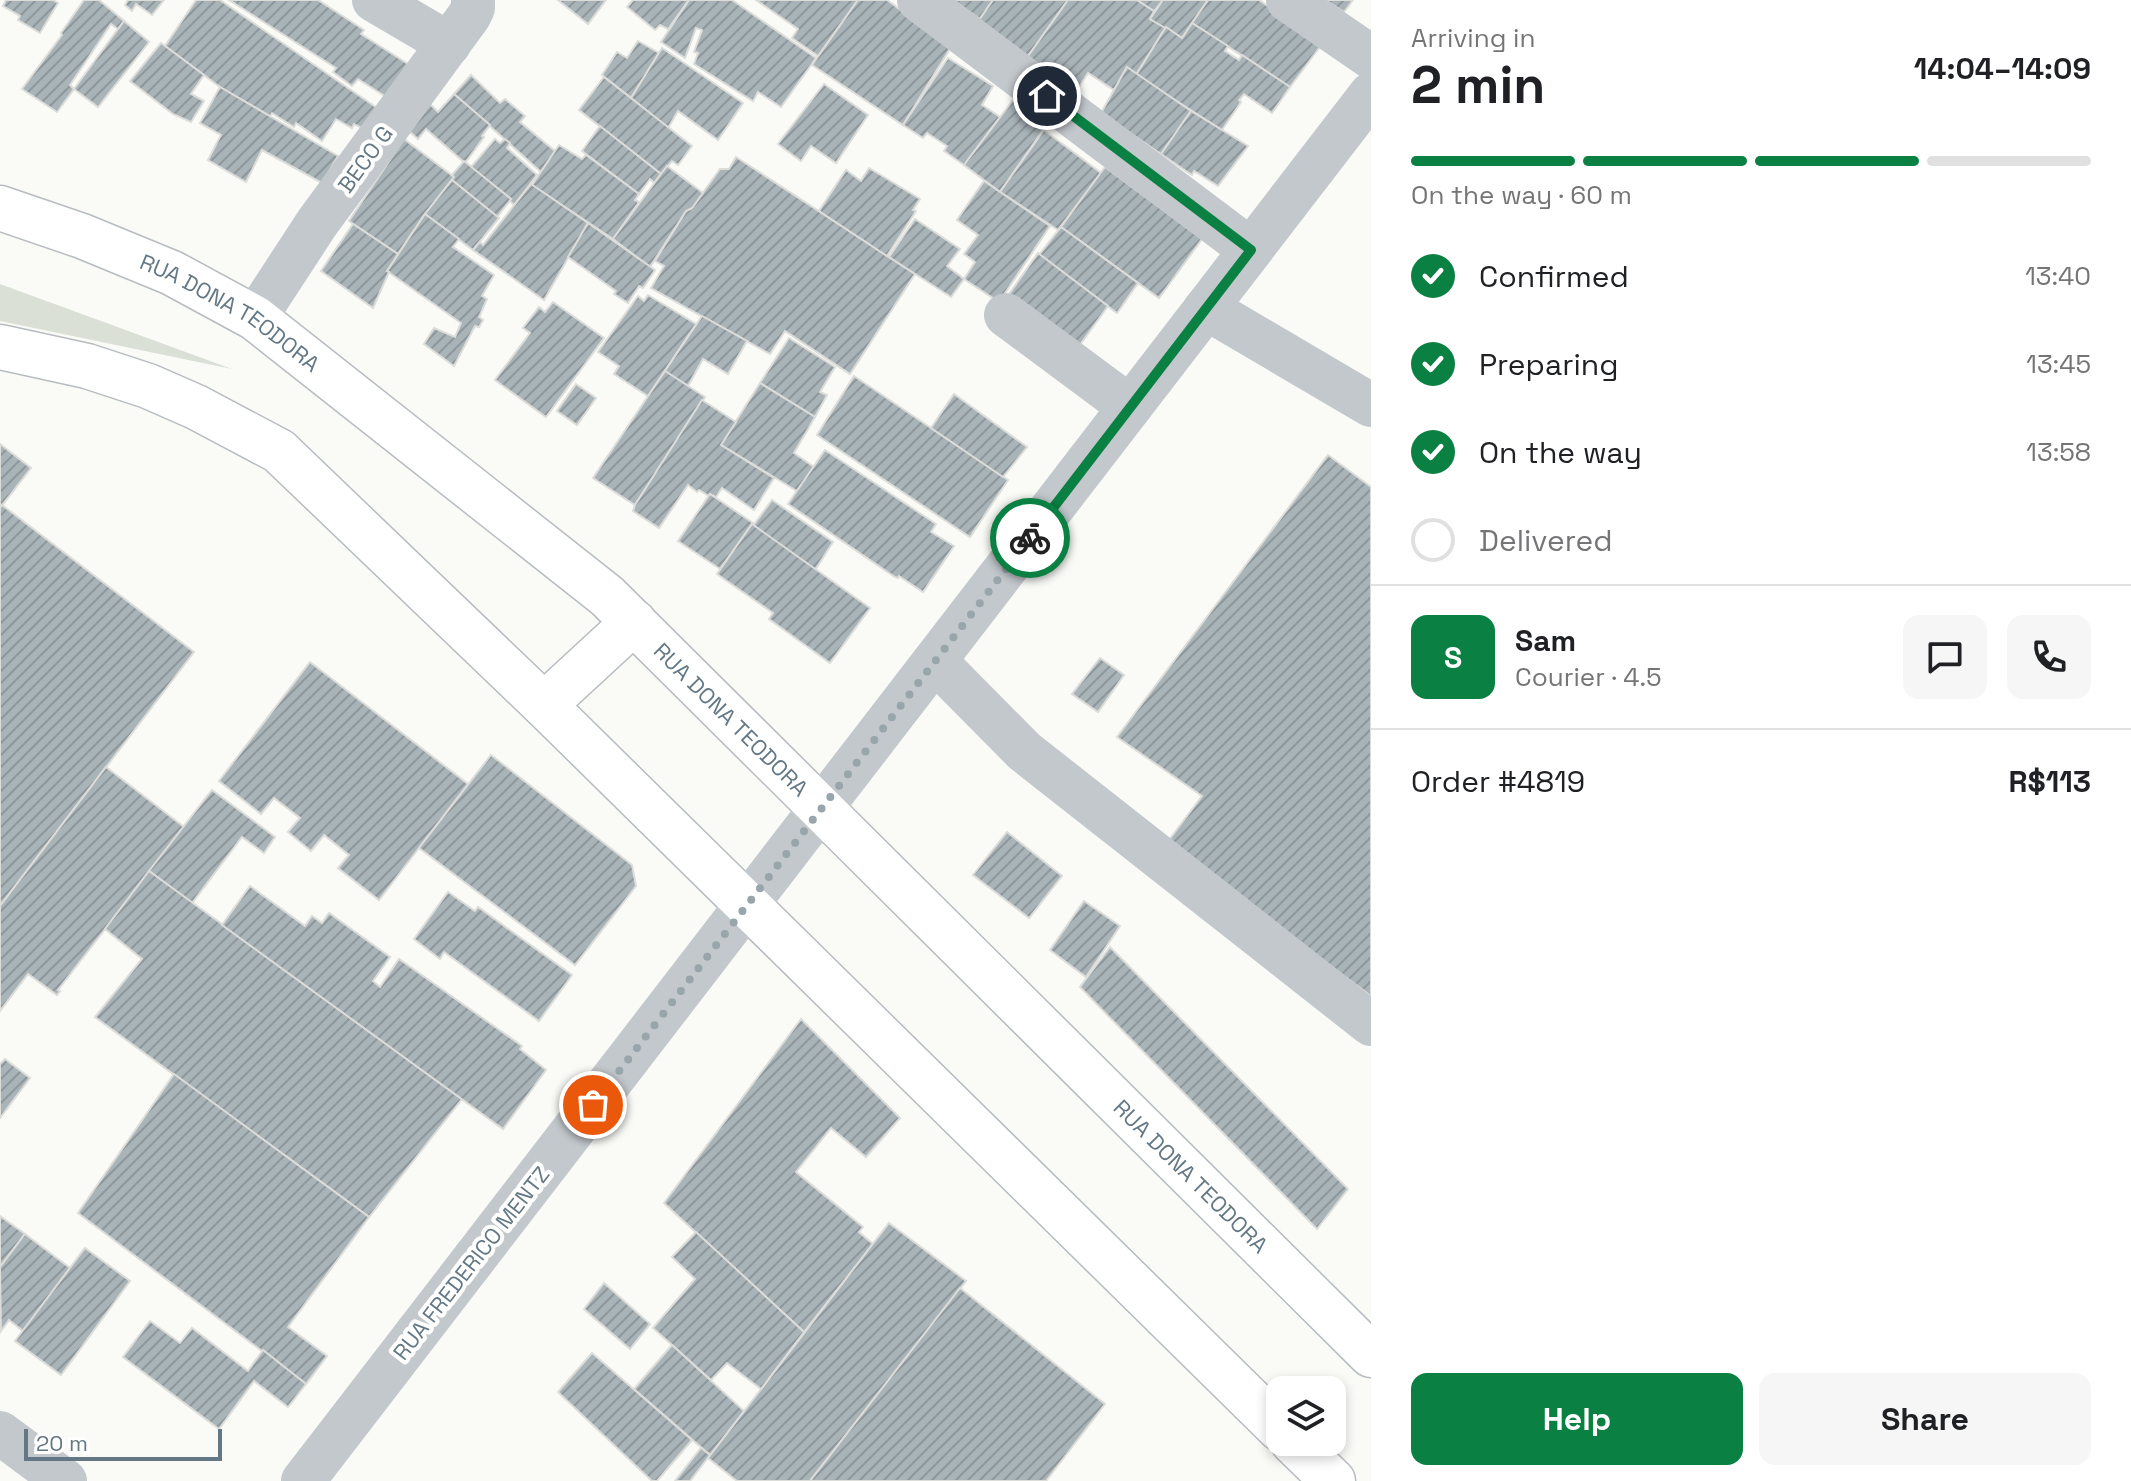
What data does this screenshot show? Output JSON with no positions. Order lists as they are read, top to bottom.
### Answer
{
  "streets": {
    "main road": ["RUA DONA TEODORA"],
    "street": ["BECO G", "RUA FREDERICO MENTZ"]
  },
  "crossings": [
    ["BECO G", "RUA DONA TEODORA"],
    ["RUA DONA TEODORA", "RUA FREDERICO MENTZ"]
  ],
  "scale_bar": "20 m",
  "page": {
    "heading": ["2 min", "Arriving in", "14:04–14:09"],
    "panel": [
      "Sam",
      "Courier · 4.5",
      "Order #4819",
      "R$113"
    ],
    "bar": "On the way · 60 m",
    "list": [
      ["Confirmed", "13:40"],
      ["Preparing", "13:45"],
      ["On the way", "13:58"],
      "Delivered"
    ],
    "round": "S",
    "buttons": ["Help", "Share"],
    "scale": "20 m"
  }
}
